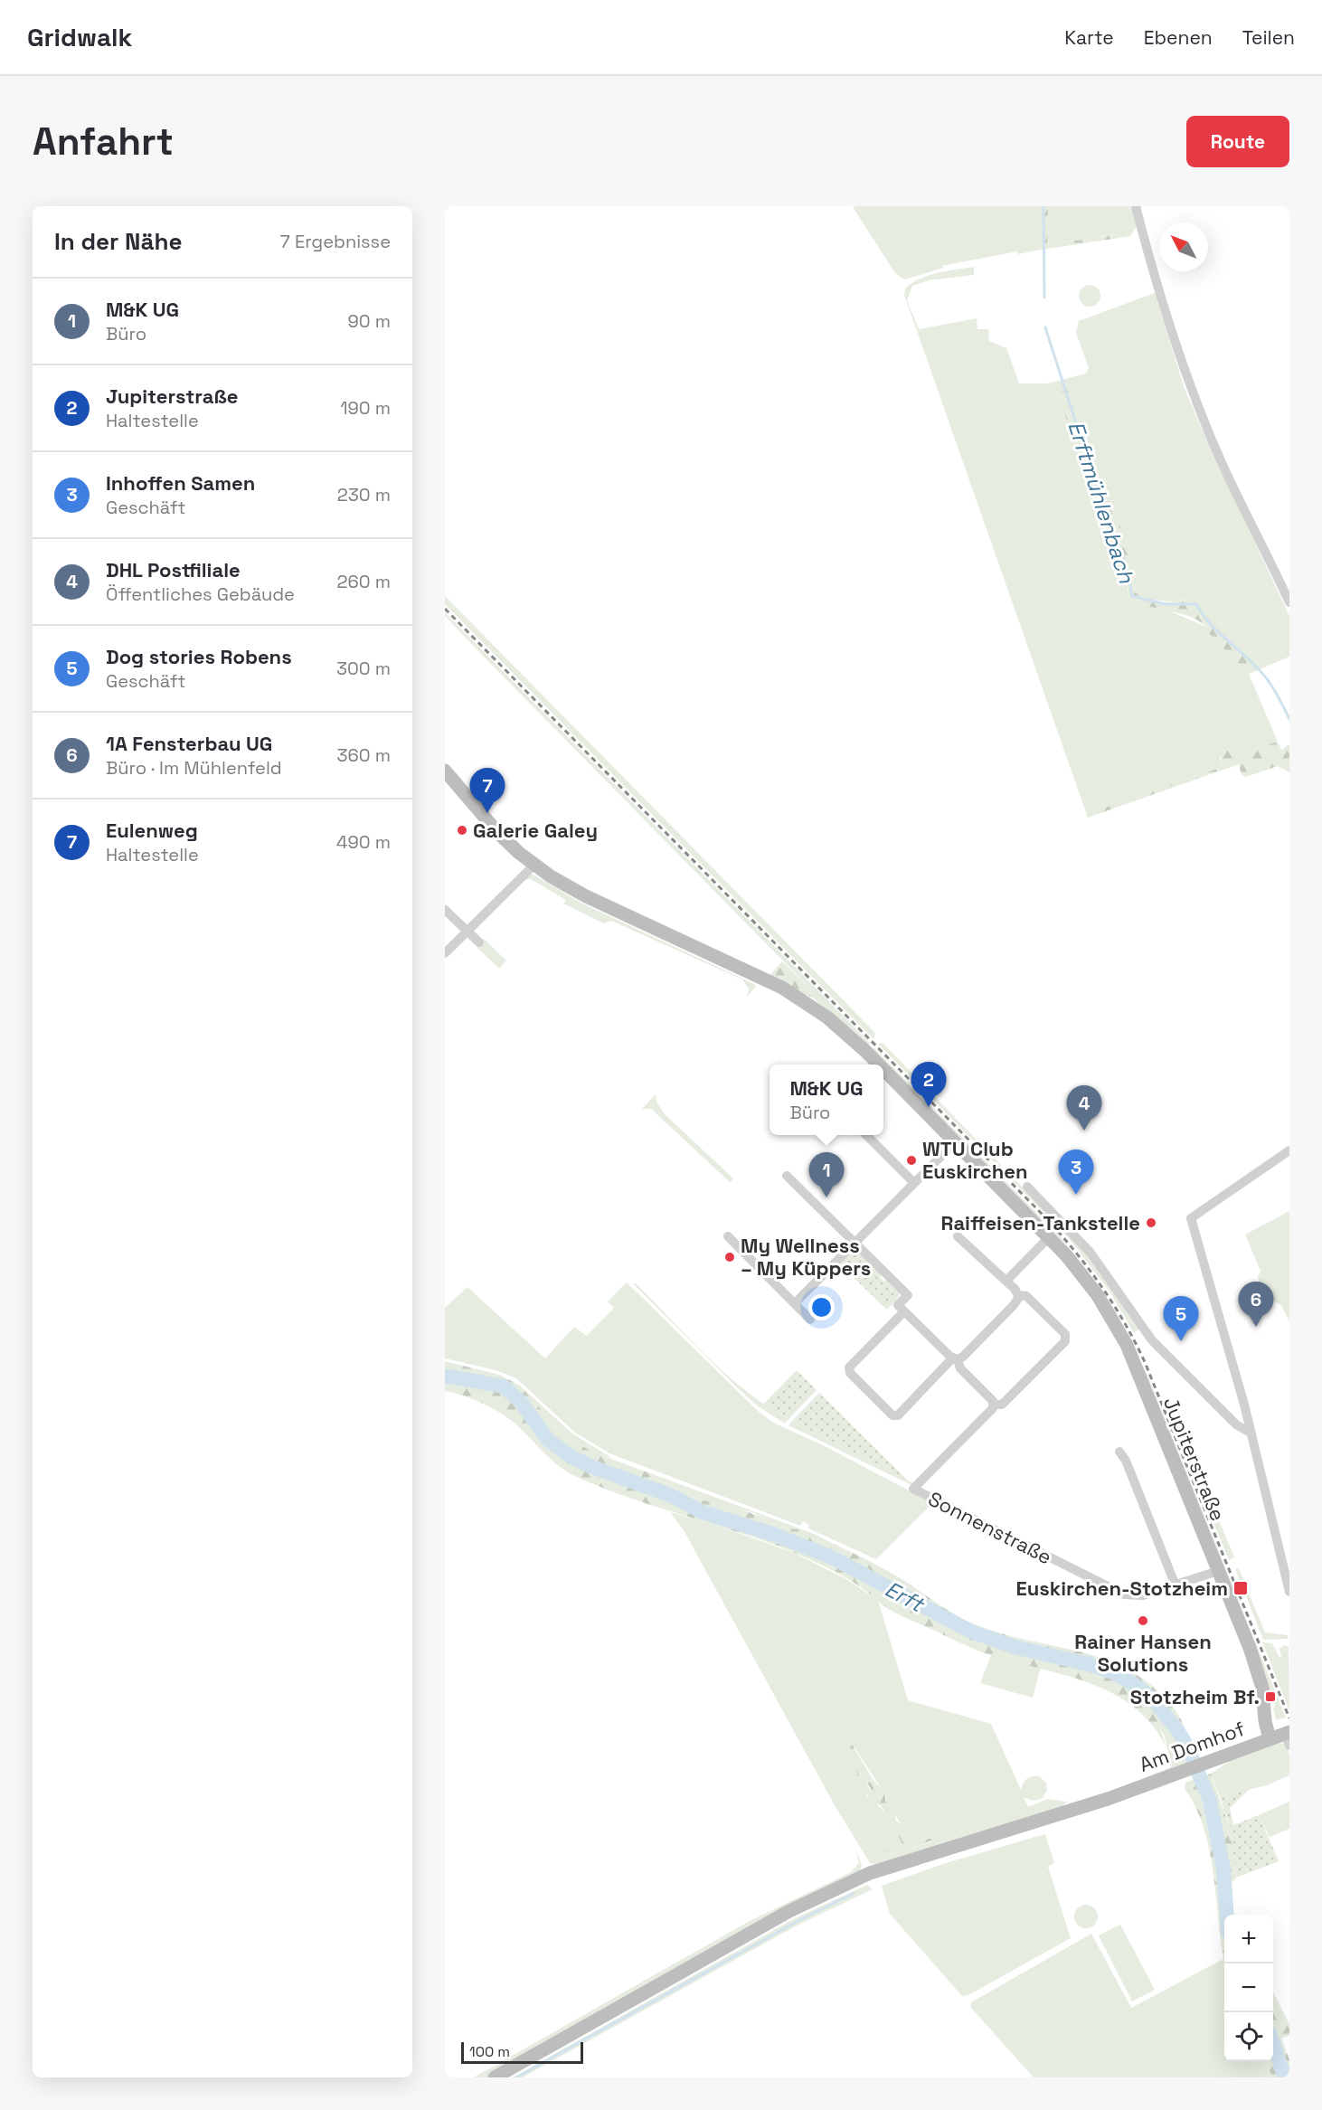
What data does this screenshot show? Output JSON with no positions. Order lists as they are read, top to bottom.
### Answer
{
  "streets": {
    "street": ["Jupiterstraße", "Sonnenstraße", "Am Domhof"]
  },
  "crossings": [
    ["Jupiterstraße", "Sonnenstraße"],
    ["Jupiterstraße", "Am Domhof"]
  ],
  "water": ["Erftmühlenbach", "Erft"],
  "places": {
    "other": [
      "Galerie Galey",
      "WTU Club Euskirchen",
      "Raiffeisen-Tankstelle",
      "My Wellness – My Küppers",
      "Rainer Hansen Solutions"
    ],
    "transit": ["Euskirchen-Stotzheim", "Stotzheim Bf."]
  },
  "scale_bar": "100 m",
  "north": "top left",
  "page": {
    "header": "Gridwalk",
    "nav": ["Karte", "Ebenen", "Teilen"],
    "buttons": "Route",
    "title": "Anfahrt",
    "heading": ["In der Nähe", "7 Ergebnisse"],
    "list": [
      {
        "mark": "1",
        "name": "M&K UG",
        "note": "Büro",
        "value": "90 m"
      },
      {
        "mark": "2",
        "name": "Jupiterstraße",
        "note": "Haltestelle",
        "value": "190 m"
      },
      {
        "mark": "3",
        "name": "Inhoffen Samen",
        "note": "Geschäft",
        "value": "230 m"
      },
      {
        "mark": "4",
        "name": "DHL Postfiliale",
        "note": "Öffentliches Gebäude",
        "value": "260 m"
      },
      {
        "mark": "5",
        "name": "Dog stories Robens",
        "note": "Geschäft",
        "value": "300 m"
      },
      {
        "mark": "6",
        "name": "1A Fensterbau UG",
        "note": "Büro · Im Mühlenfeld",
        "value": "360 m"
      },
      {
        "mark": "7",
        "name": "Eulenweg",
        "note": "Haltestelle",
        "value": "490 m"
      }
    ],
    "pins": [
      "7",
      "2",
      "4",
      "3",
      "1",
      "6",
      "5"
    ],
    "popup": ["M&K UG", "Büro"],
    "map_buttons": ["+", "−"],
    "scale": "100 m"
  }
}
